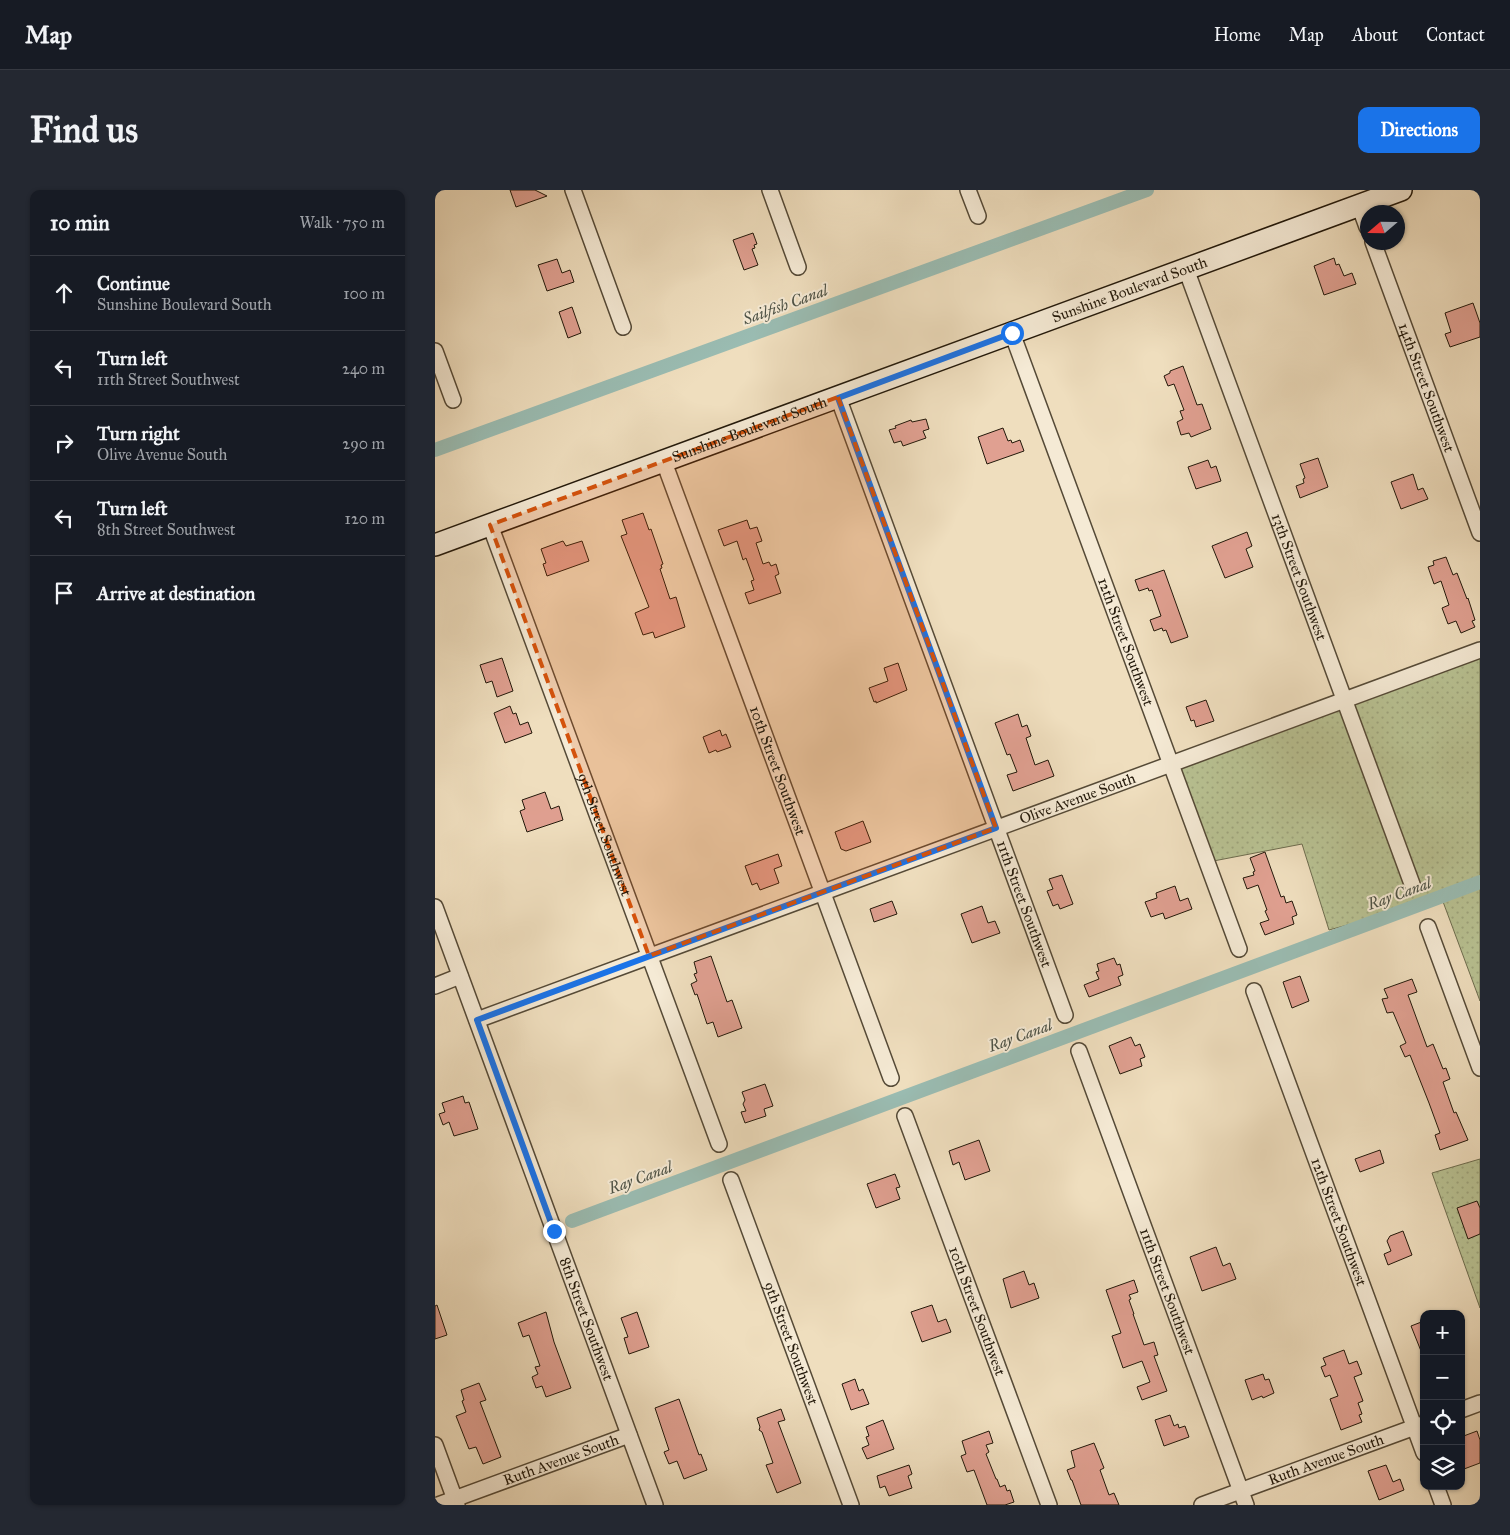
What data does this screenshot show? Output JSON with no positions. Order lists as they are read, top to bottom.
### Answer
{
  "streets": {
    "street": [
      "Sunshine Boulevard South",
      "14th Street Southwest",
      "13th Street Southwest",
      "12th Street Southwest",
      "10th Street Southwest",
      "Olive Avenue South",
      "9th Street Southwest",
      "11th Street Southwest",
      "8th Street Southwest",
      "Ruth Avenue South"
    ]
  },
  "crossings": [
    ["Sunshine Boulevard South", "13th Street Southwest"],
    ["Sunshine Boulevard South", "12th Street Southwest"],
    ["Sunshine Boulevard South", "10th Street Southwest"],
    ["Sunshine Boulevard South", "9th Street Southwest"],
    ["Sunshine Boulevard South", "11th Street Southwest"],
    ["13th Street Southwest", "Olive Avenue South"],
    ["12th Street Southwest", "Olive Avenue South"],
    ["12th Street Southwest", "Ruth Avenue South"],
    ["10th Street Southwest", "Olive Avenue South"],
    ["Olive Avenue South", "9th Street Southwest"],
    ["Olive Avenue South", "11th Street Southwest"],
    ["Olive Avenue South", "8th Street Southwest"],
    ["11th Street Southwest", "Ruth Avenue South"],
    ["8th Street Southwest", "Ruth Avenue South"]
  ],
  "water": ["Sailfish Canal", "Ray Canal"],
  "north": "left",
  "page": {
    "header": "Map",
    "nav": [
      "Home",
      "Map",
      "About",
      "Contact"
    ],
    "buttons": "Directions",
    "title": "Find us",
    "heading": ["10 min", "Walk · 750 m"],
    "list": [
      ["Continue", "Sunshine Boulevard South", "100 m"],
      ["Turn left", "11th Street Southwest", "240 m"],
      ["Turn right", "Olive Avenue South", "290 m"],
      ["Turn left", "8th Street Southwest", "120 m"],
      "Arrive at destination"
    ],
    "map_buttons": ["+", "−"]
  }
}
